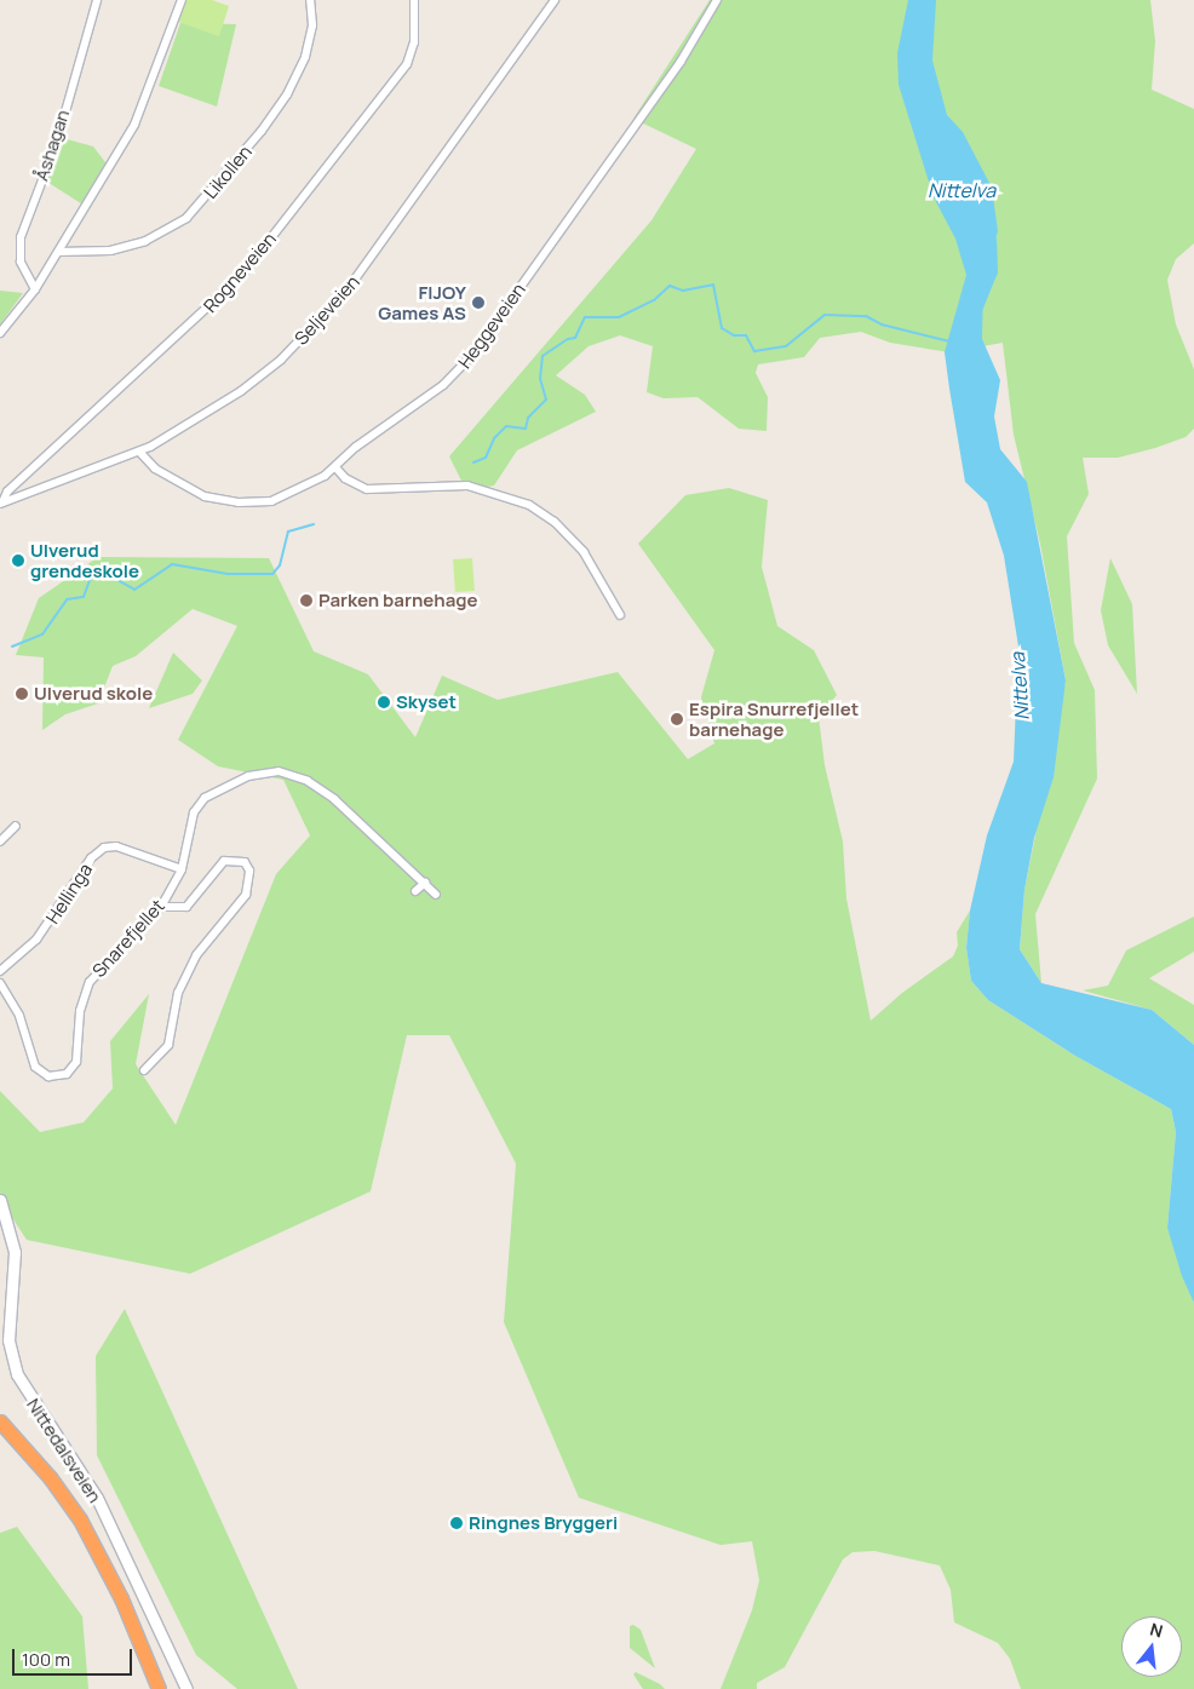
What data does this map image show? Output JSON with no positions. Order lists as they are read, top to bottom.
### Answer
{
  "streets": {
    "main road": ["Nittedalsveien"],
    "street": [
      "Åshagan",
      "Likollen",
      "Rogneveien",
      "Seljeveien",
      "Heggeveien",
      "Hellinga",
      "Snarefjellet"
    ]
  },
  "crossings": [
    ["Rogneveien", "Seljeveien"],
    ["Seljeveien", "Heggeveien"],
    ["Hellinga", "Snarefjellet"]
  ],
  "water": ["Nittelva"],
  "places": [
    "FIJOY Games AS",
    "Ulverud grendeskole",
    "Parken barnehage",
    "Ulverud skole",
    "Skyset",
    "Espira Snurrefjellet barnehage",
    "Ringnes Bryggeri"
  ],
  "scale_bar": "100 m",
  "north": "top"
}
